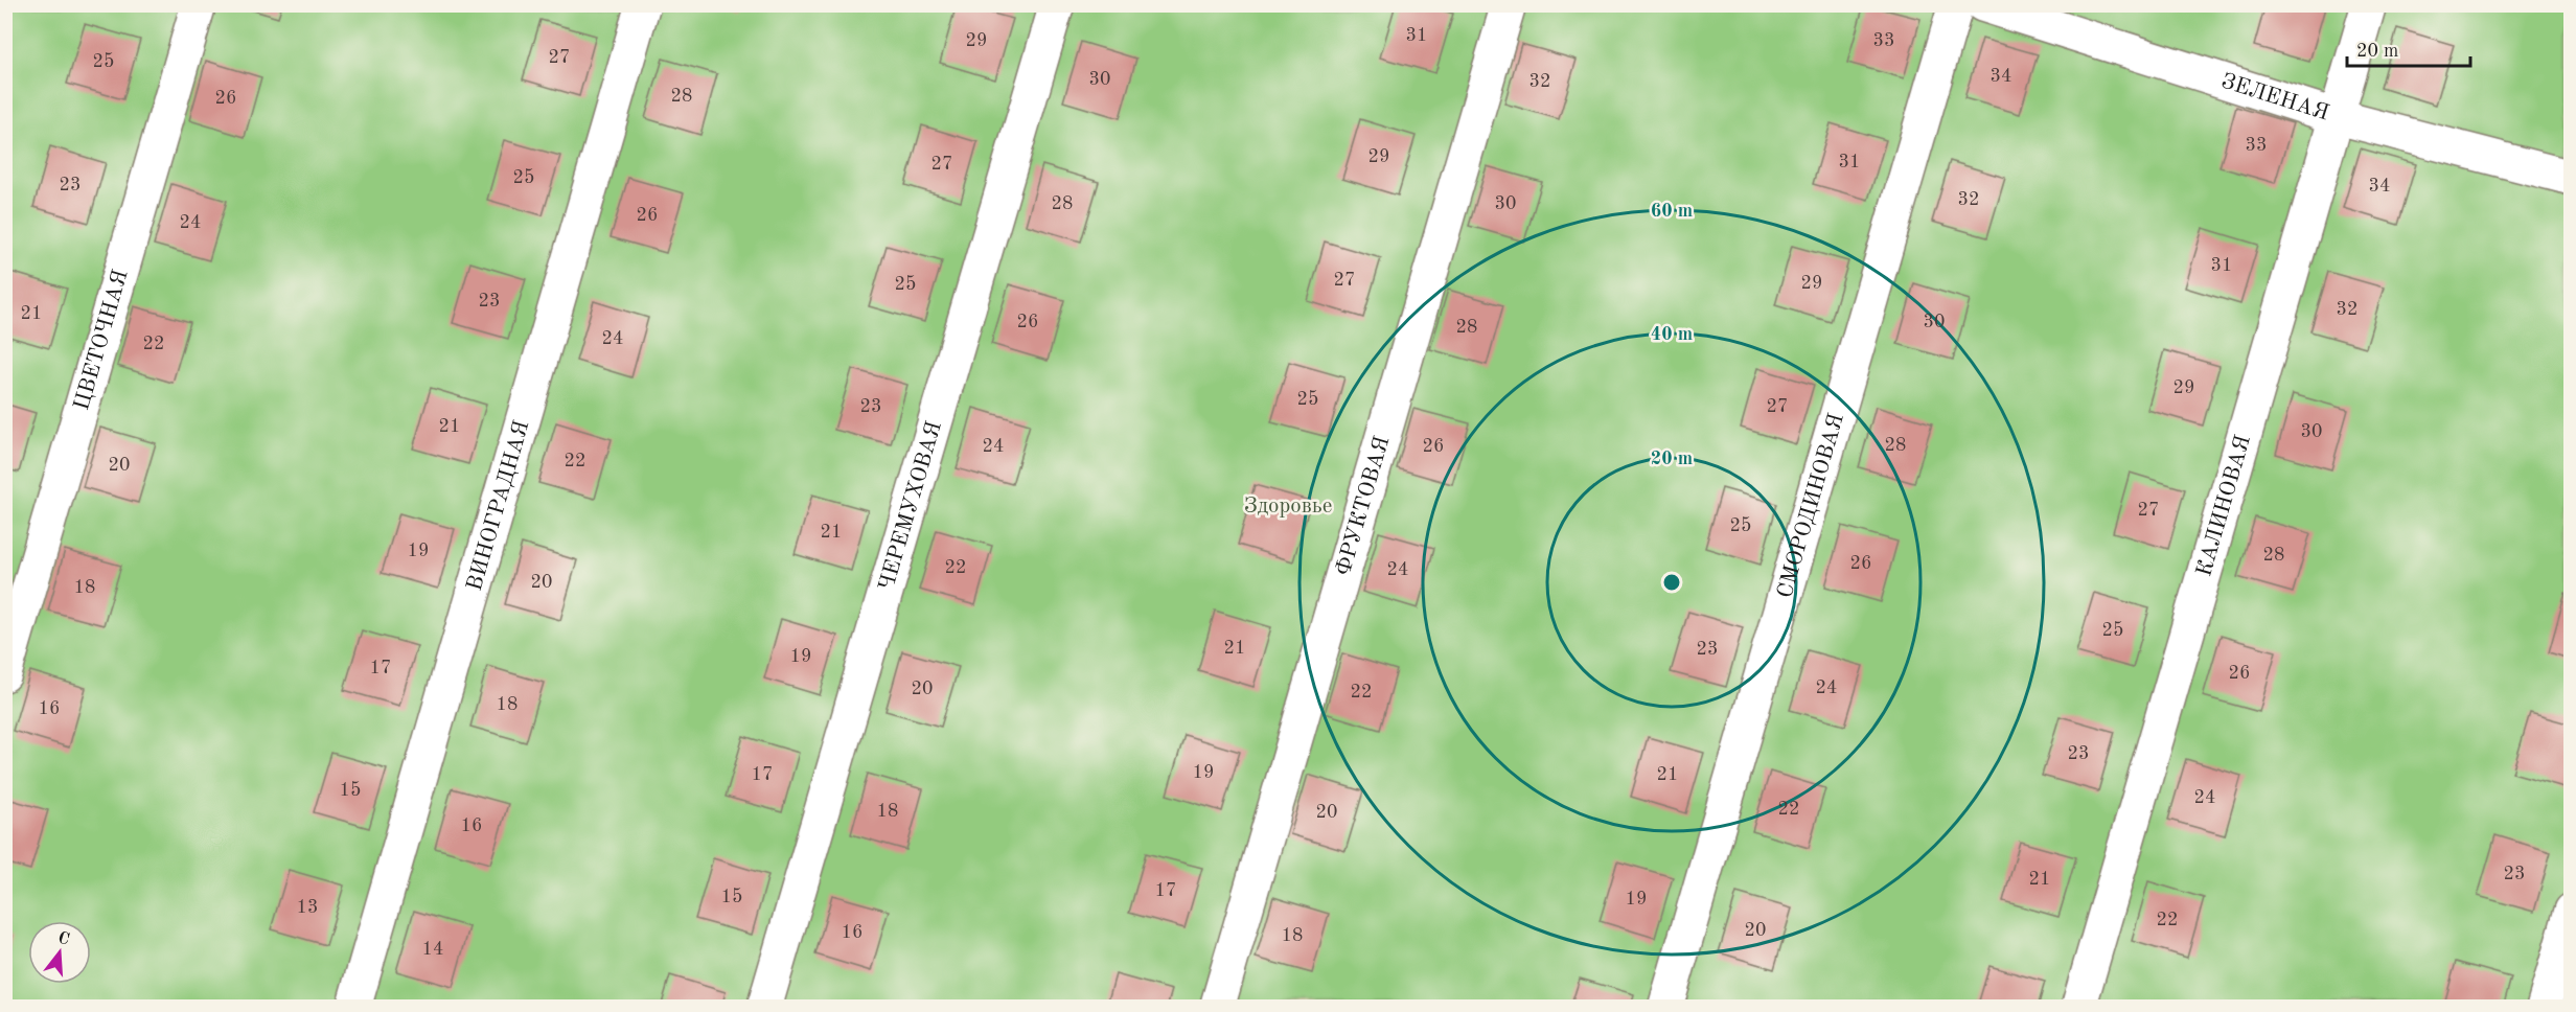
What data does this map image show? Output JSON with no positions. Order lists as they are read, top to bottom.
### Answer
{
  "streets": {
    "street": [
      "ЗЕЛЕНАЯ",
      "ЦВЕТОЧНАЯ",
      "ВИНОГРАДНАЯ",
      "ЧЕРЕМУХОВАЯ",
      "ФРУКТОВАЯ",
      "СМОРОДИНОВАЯ",
      "КАЛИНОВАЯ"
    ]
  },
  "crossings": [
    ["ЗЕЛЕНАЯ", "КАЛИНОВАЯ"]
  ],
  "parks": ["Здоровье"],
  "house_numbers": [
    "31",
    "29",
    "33",
    "27",
    "25",
    "34",
    "30",
    "32",
    "28",
    "26",
    "33",
    "29",
    "31",
    "27",
    "25",
    "23",
    "34",
    "32",
    "28",
    "30",
    "26",
    "24",
    "31",
    "27",
    "29",
    "25",
    "23",
    "32",
    "21",
    "26",
    "30",
    "28",
    "24",
    "22",
    "29",
    "25",
    "23",
    "27",
    "21",
    "30",
    "28",
    "24",
    "26",
    "22",
    "20",
    "27",
    "25",
    "21",
    "19",
    "28",
    "26",
    "22",
    "24",
    "20",
    "18",
    "25",
    "21",
    "23",
    "19",
    "17",
    "26",
    "24",
    "20",
    "22",
    "18",
    "16",
    "23",
    "19",
    "17",
    "21",
    "15",
    "24",
    "22",
    "18",
    "20",
    "16",
    "23",
    "21",
    "17",
    "15",
    "19",
    "13",
    "22",
    "20",
    "16",
    "18",
    "14"
  ],
  "scale_bar": "20 m",
  "north": "top",
  "rings": ["60 m", "40 m", "20 m"]
}
